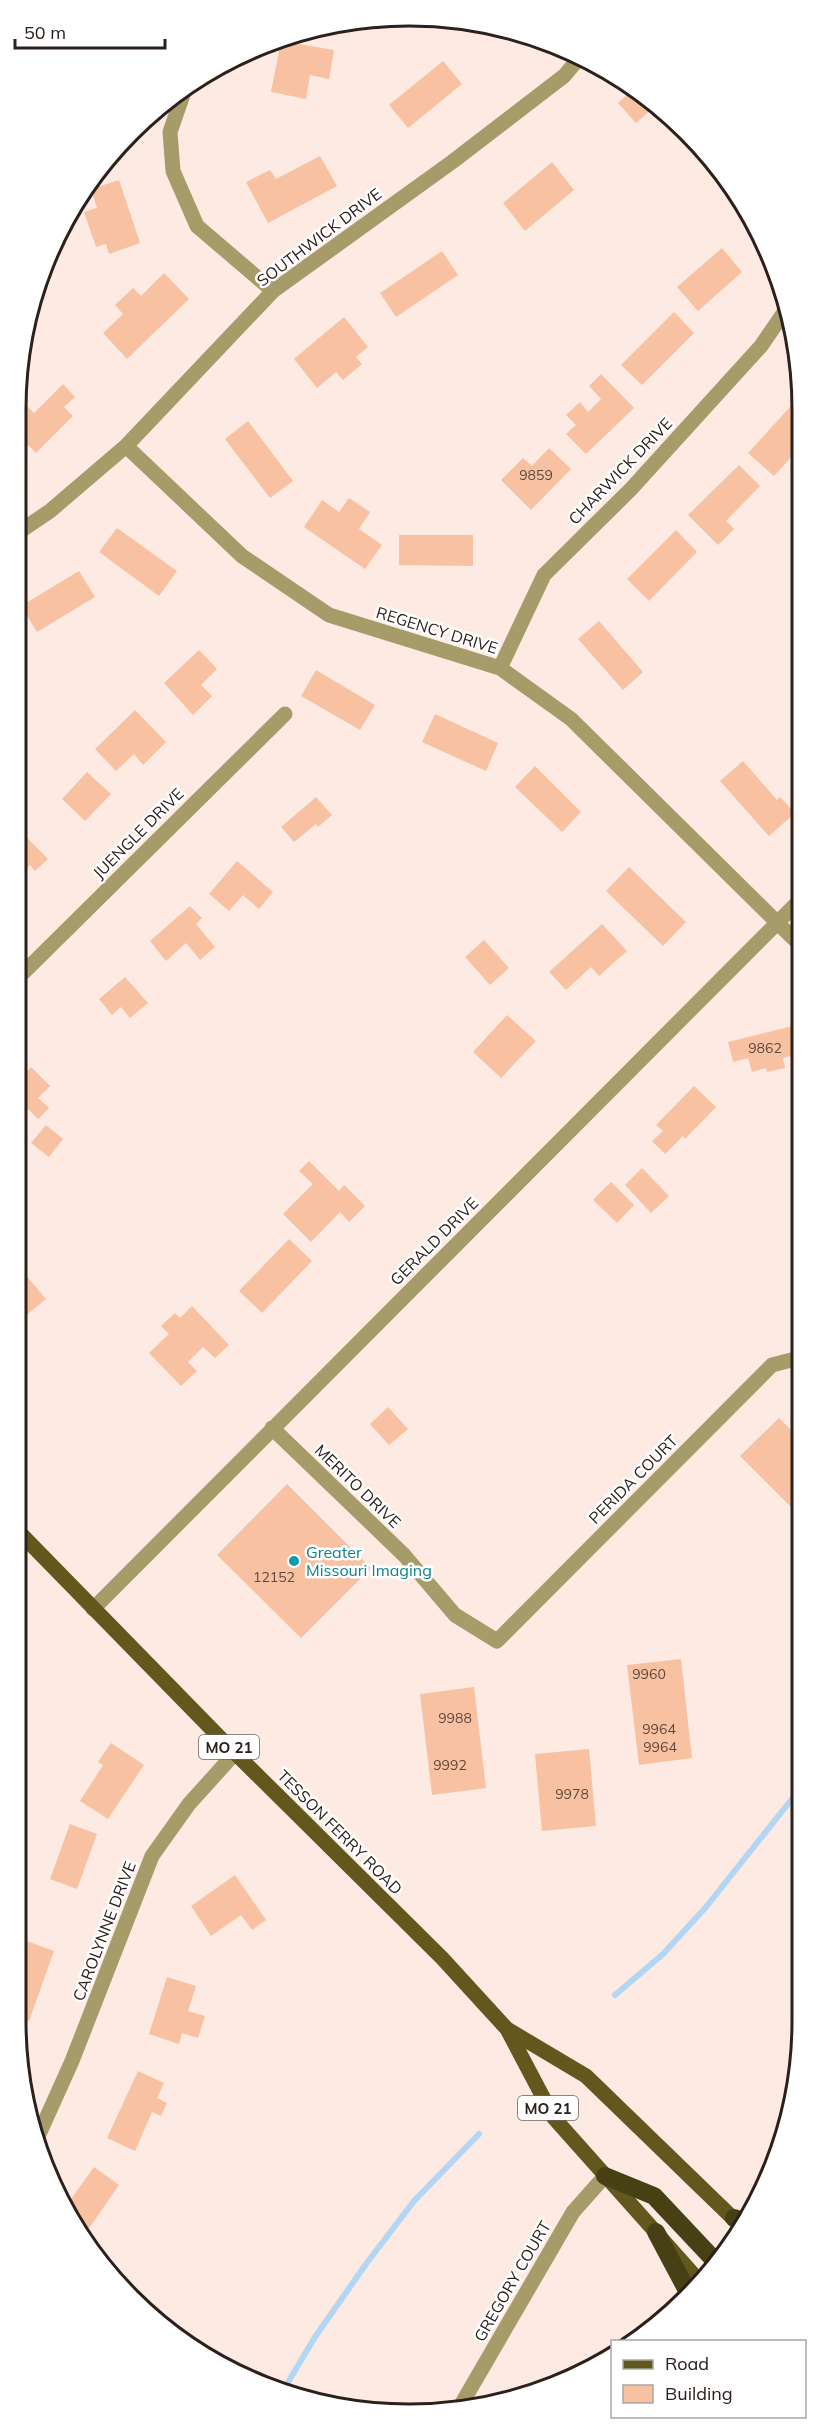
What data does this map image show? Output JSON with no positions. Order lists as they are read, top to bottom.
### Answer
{
  "streets": {
    "main road": ["MO 21", "TESSON FERRY ROAD"],
    "street": [
      "SOUTHWICK DRIVE",
      "CHARWICK DRIVE",
      "REGENCY DRIVE",
      "JUENGLE DRIVE",
      "GERALD DRIVE",
      "PERIDA COURT",
      "MERITO DRIVE",
      "CAROLYNNE DRIVE",
      "GREGORY COURT"
    ]
  },
  "crossings": [
    ["SOUTHWICK DRIVE", "REGENCY DRIVE"],
    ["CHARWICK DRIVE", "REGENCY DRIVE"],
    ["REGENCY DRIVE", "GERALD DRIVE"],
    ["GERALD DRIVE", "MERITO DRIVE"],
    ["GERALD DRIVE", "TESSON FERRY ROAD"],
    ["PERIDA COURT", "MERITO DRIVE"],
    ["TESSON FERRY ROAD", "CAROLYNNE DRIVE"],
    ["TESSON FERRY ROAD", "GREGORY COURT"]
  ],
  "places": ["Greater Missouri Imaging"],
  "house_numbers": [
    "9859",
    "9862",
    "12152",
    "9960",
    "9988",
    "9964",
    "9964",
    "9992",
    "9978"
  ],
  "legend": ["Road", "Building"],
  "scale_bar": "50 m"
}
